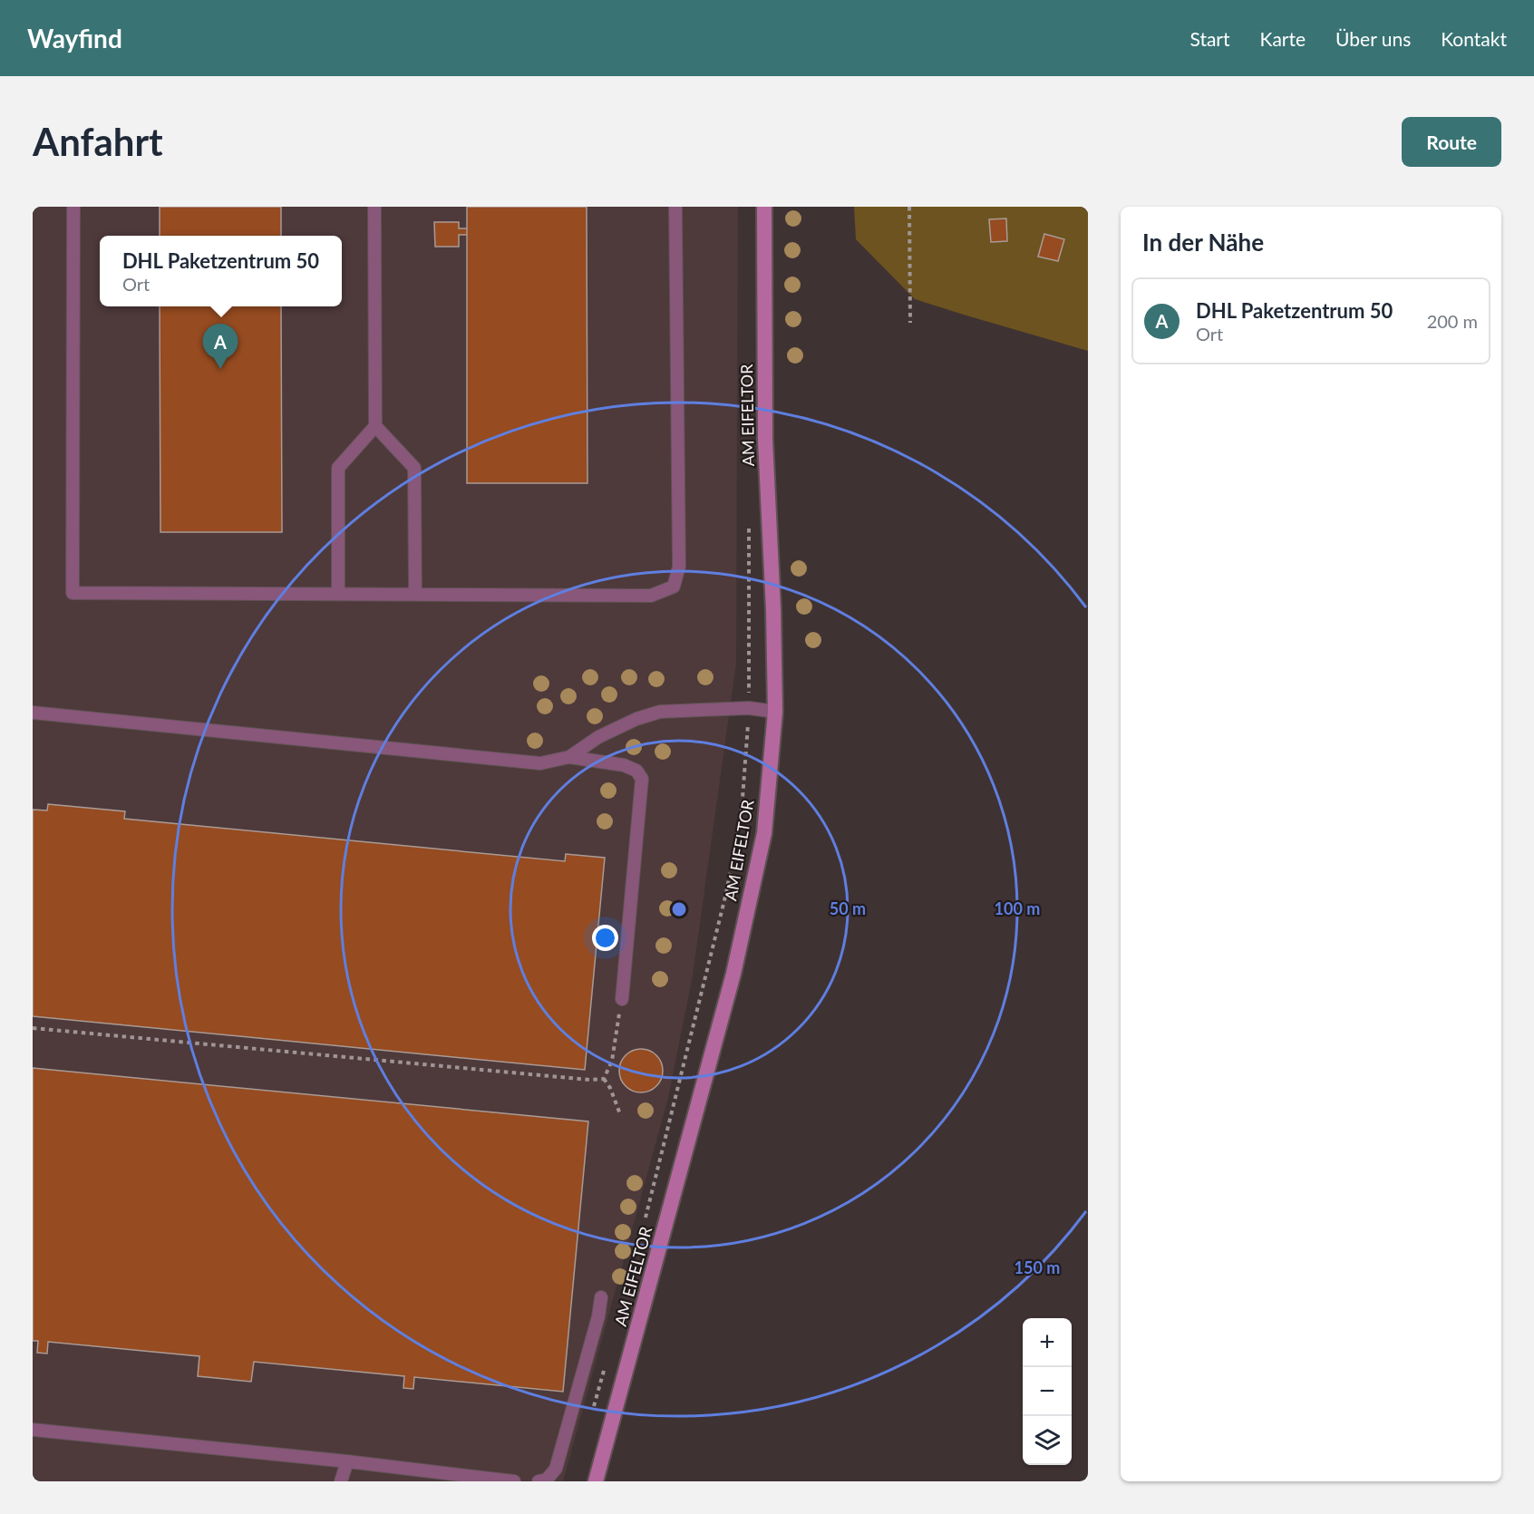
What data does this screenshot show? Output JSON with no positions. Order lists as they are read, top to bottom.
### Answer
{
  "streets": {
    "main road": ["AM EIFELTOR"]
  },
  "page": {
    "header": "Wayfind",
    "nav": [
      "Start",
      "Karte",
      "Über uns",
      "Kontakt"
    ],
    "buttons": "Route",
    "title": "Anfahrt",
    "heading": "In der Nähe",
    "popup": ["DHL Paketzentrum 50", "Ort"],
    "list": [
      {
        "mark": "A",
        "name": "DHL Paketzentrum 50",
        "note": "Ort",
        "value": "200 m"
      }
    ],
    "pins": "A",
    "map_buttons": ["+", "−"]
  },
  "rings": ["50 m", "100 m", "150 m"]
}
